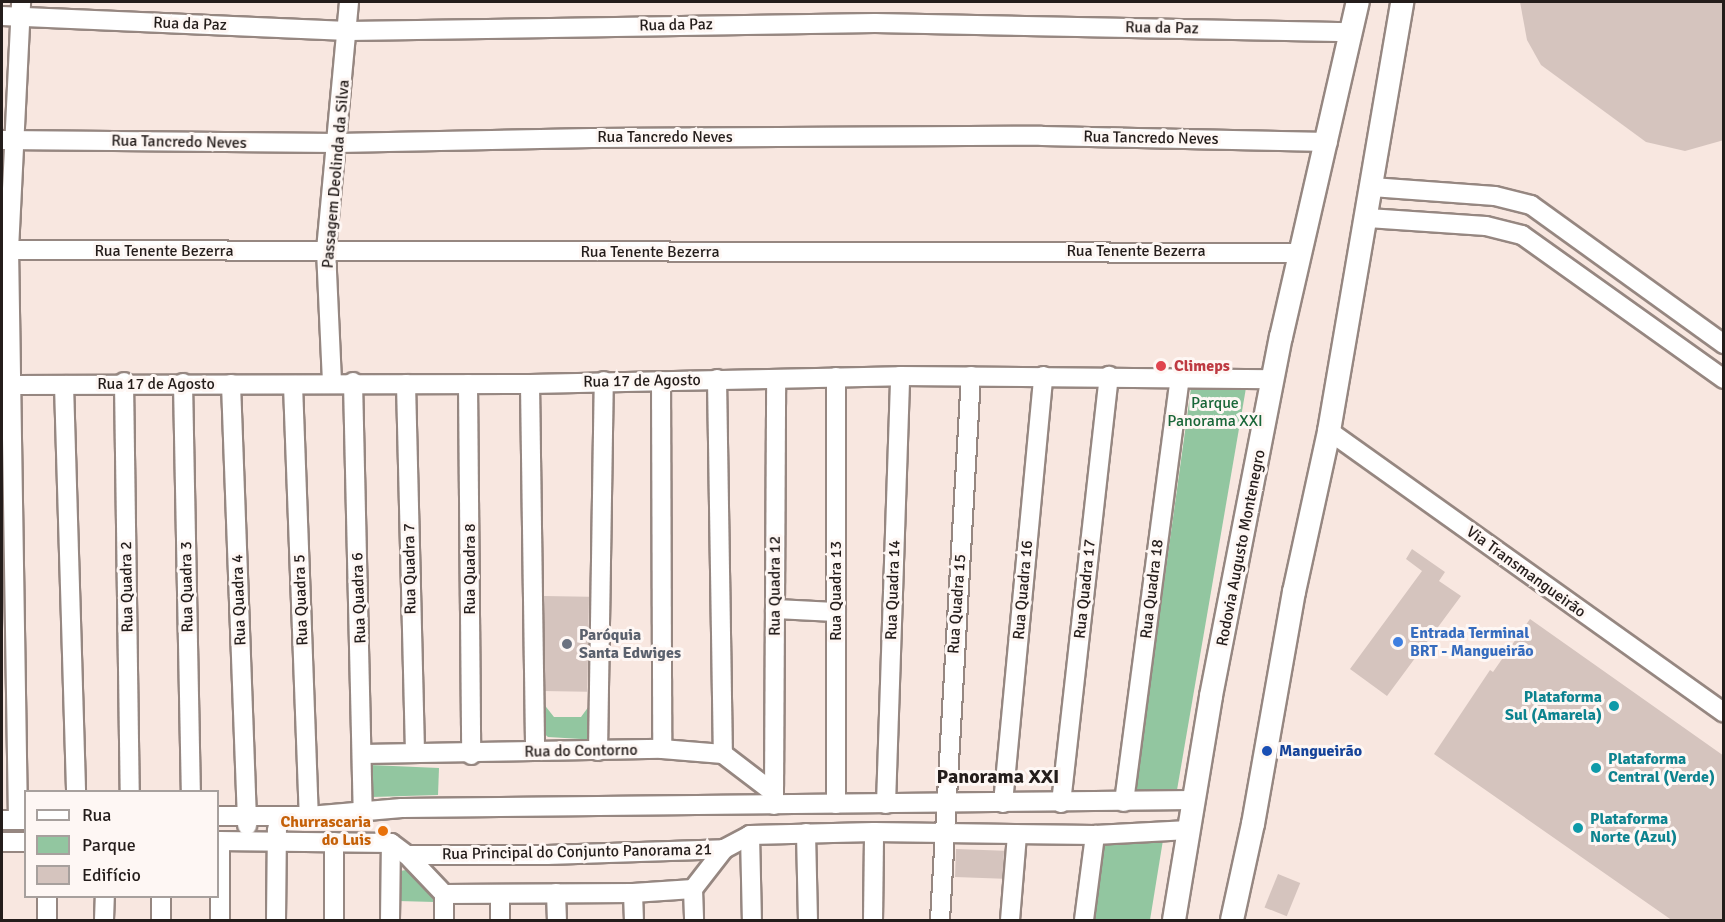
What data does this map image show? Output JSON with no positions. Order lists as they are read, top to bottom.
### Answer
{
  "streets": {
    "main road": ["Rodovia Augusto Montenegro"],
    "street": [
      "Rua da Paz",
      "Rua Tancredo Neves",
      "Passagem Deolinda da Silva",
      "Rua Tenente Bezerra",
      "Rua 17 de Agosto",
      "Rua Quadra 7",
      "Rua Quadra 8",
      "Via Transmangueirão",
      "Rua Quadra 12",
      "Rua Quadra 2",
      "Rua Quadra 3",
      "Rua Quadra 17",
      "Rua Quadra 18",
      "Rua Quadra 14",
      "Rua Quadra 16",
      "Rua Quadra 13",
      "Rua Quadra 6",
      "Rua Quadra 4",
      "Rua Quadra 5",
      "Rua Quadra 15",
      "Rua do Contorno",
      "Rua Principal do Conjunto Panorama 21"
    ]
  },
  "crossings": [
    ["Rua da Paz", "Passagem Deolinda da Silva"],
    ["Rua da Paz", "Rodovia Augusto Montenegro"],
    ["Rua Tancredo Neves", "Passagem Deolinda da Silva"],
    ["Rua Tancredo Neves", "Rodovia Augusto Montenegro"],
    ["Passagem Deolinda da Silva", "Rua Tenente Bezerra"],
    ["Passagem Deolinda da Silva", "Rua 17 de Agosto"],
    ["Rua Tenente Bezerra", "Rodovia Augusto Montenegro"],
    ["Rua 17 de Agosto", "Rodovia Augusto Montenegro"],
    ["Rua 17 de Agosto", "Rua Quadra 7"],
    ["Rua 17 de Agosto", "Rua Quadra 8"],
    ["Rua 17 de Agosto", "Rua Quadra 12"],
    ["Rua 17 de Agosto", "Rua Quadra 2"],
    ["Rua 17 de Agosto", "Rua Quadra 3"],
    ["Rua 17 de Agosto", "Rua Quadra 17"],
    ["Rua 17 de Agosto", "Rua Quadra 18"],
    ["Rua 17 de Agosto", "Rua Quadra 14"],
    ["Rua 17 de Agosto", "Rua Quadra 16"],
    ["Rua 17 de Agosto", "Rua Quadra 13"],
    ["Rua 17 de Agosto", "Rua Quadra 6"],
    ["Rua 17 de Agosto", "Rua Quadra 4"],
    ["Rua 17 de Agosto", "Rua Quadra 5"],
    ["Rua 17 de Agosto", "Rua Quadra 15"],
    ["Rodovia Augusto Montenegro", "Rua Principal do Conjunto Panorama 21"],
    ["Rua Quadra 7", "Rua do Contorno"],
    ["Rua Quadra 8", "Rua do Contorno"],
    ["Rua Quadra 6", "Rua do Contorno"],
    ["Rua Quadra 15", "Rua Principal do Conjunto Panorama 21"]
  ],
  "districts": ["Panorama XXI"],
  "parks": ["Parque Panorama XXI"],
  "places": [
    "Climeps",
    "Entrada Terminal BRT - Mangueirão",
    "Paróquia Santa Edwiges",
    "Plataforma Sul (Amarela)",
    "Mangueirão",
    "Plataforma Central (Verde)",
    "Plataforma Norte (Azul)",
    "Churrascaria do Luis"
  ],
  "legend": ["Rua", "Parque", "Edifício"]
}
